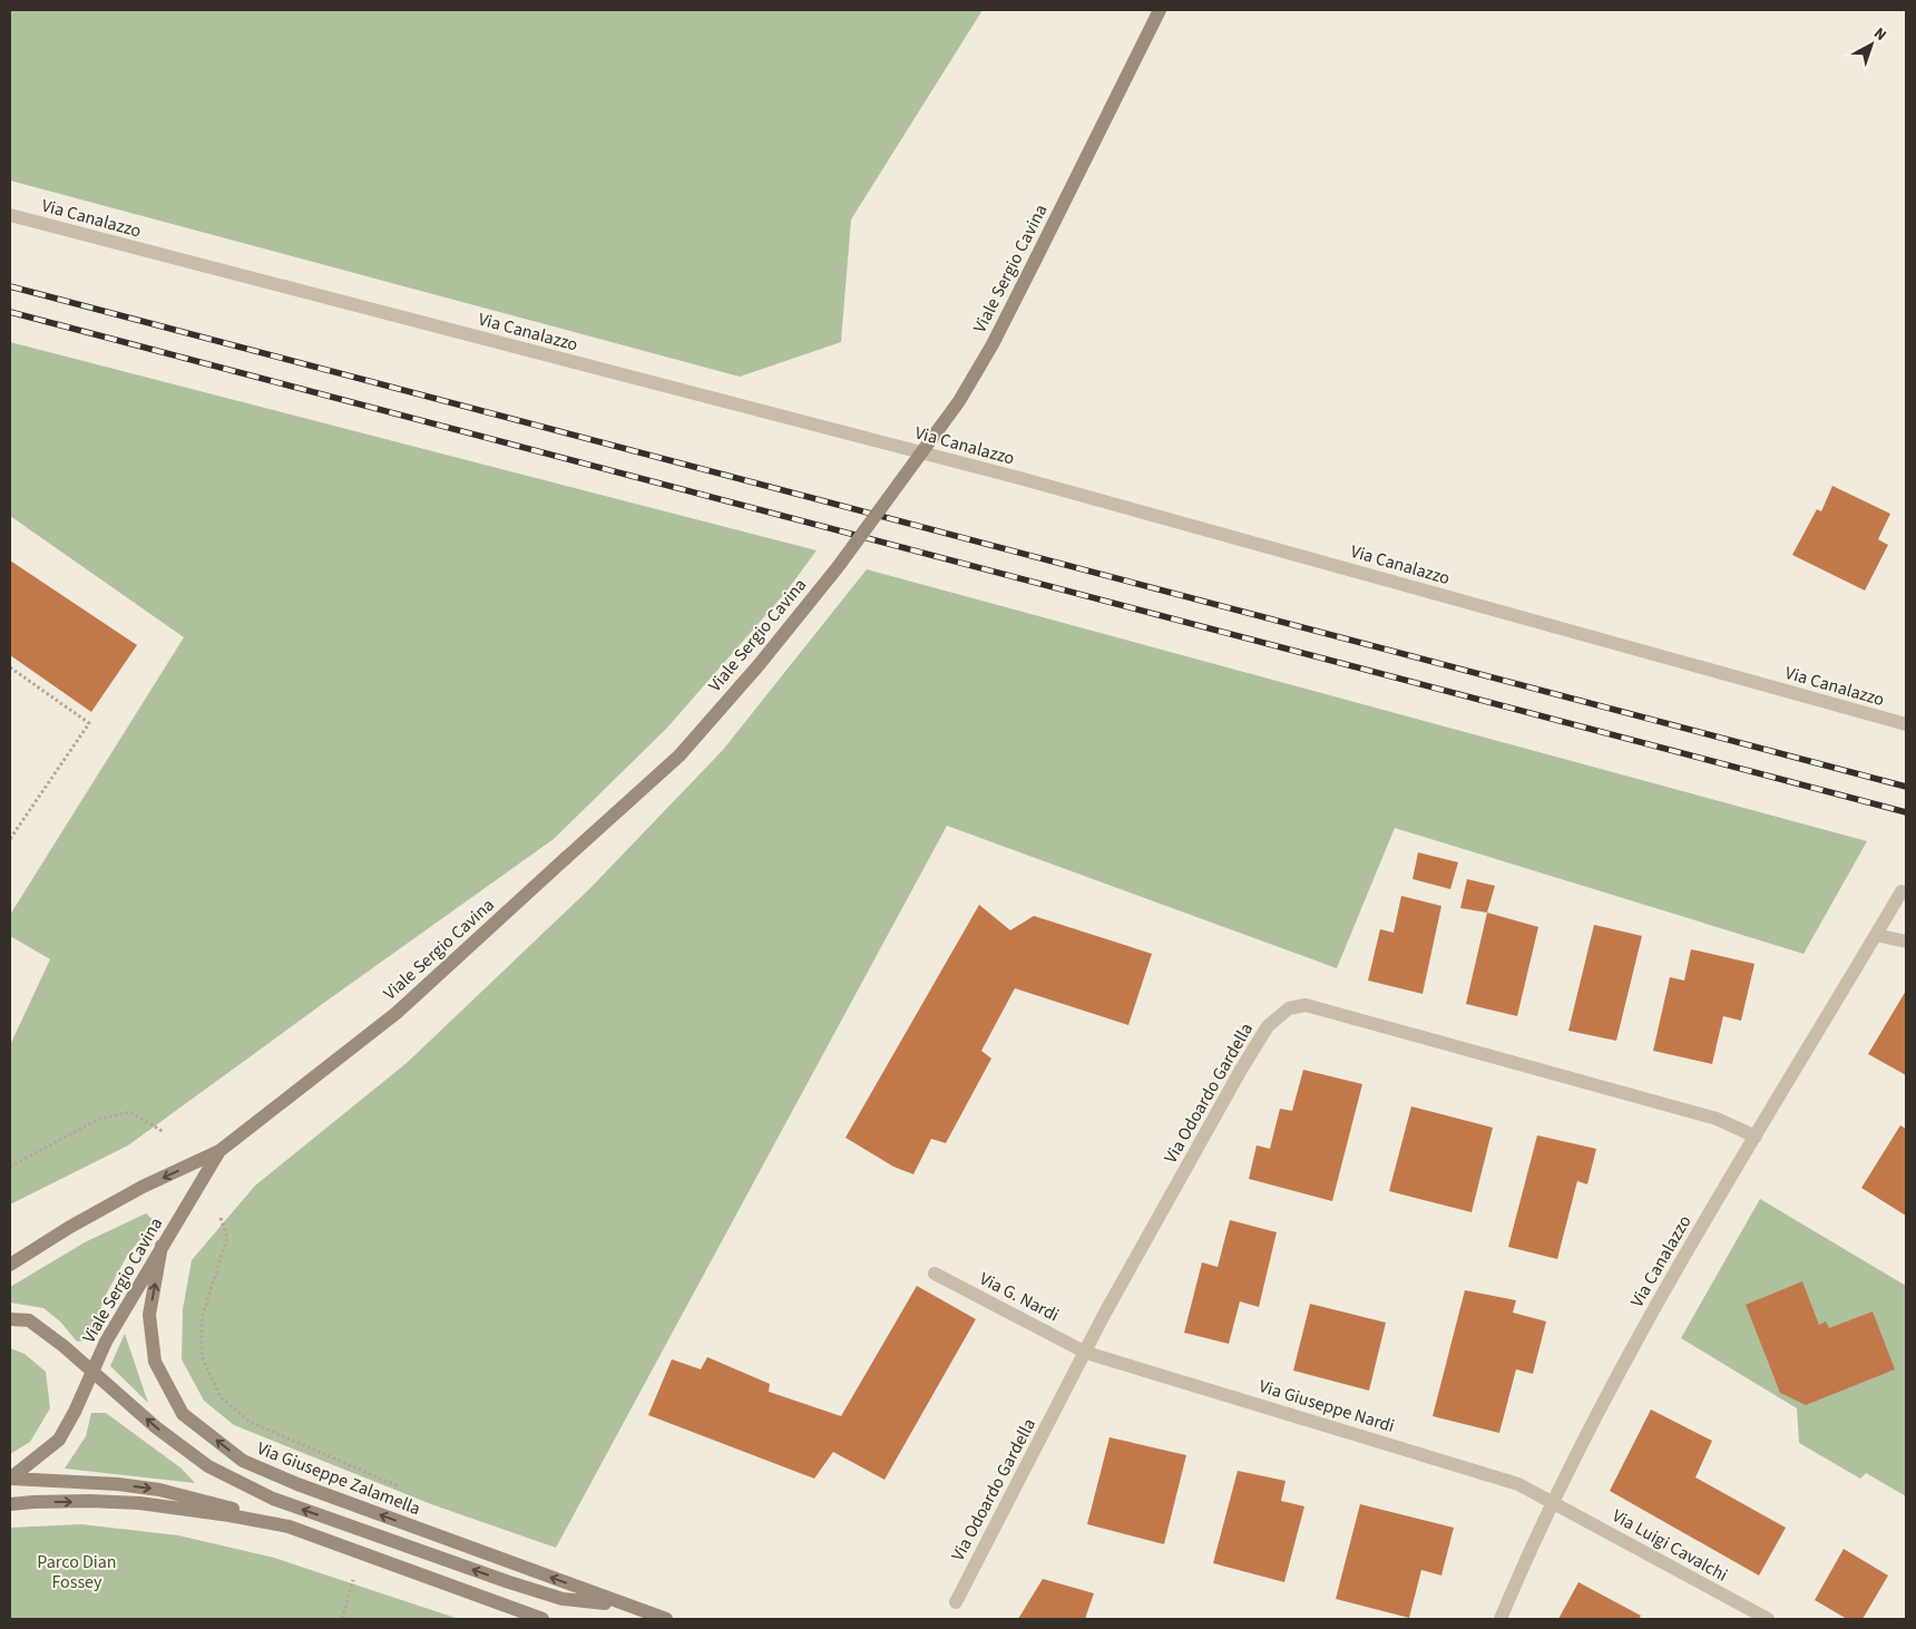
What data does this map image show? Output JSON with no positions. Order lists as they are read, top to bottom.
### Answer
{
  "streets": {
    "street": [
      "Via Canalazzo",
      "Viale Sergio Cavina",
      "Via Odoardo Gardella",
      "Via G. Nardi",
      "Via Giuseppe Nardi",
      "Via Giuseppe Zalamella",
      "Via Luigi Cavalchi"
    ]
  },
  "crossings": [
    ["Via Canalazzo", "Via Odoardo Gardella"],
    ["Via Canalazzo", "Via Giuseppe Nardi"],
    ["Via Canalazzo", "Via Luigi Cavalchi"],
    ["Viale Sergio Cavina", "Via Giuseppe Zalamella"],
    ["Via Odoardo Gardella", "Via G. Nardi"],
    ["Via Odoardo Gardella", "Via Giuseppe Nardi"],
    ["Via G. Nardi", "Via Giuseppe Nardi"],
    ["Via Giuseppe Nardi", "Via Luigi Cavalchi"]
  ],
  "parks": ["Parco Dian Fossey"],
  "north": "top right"
}
